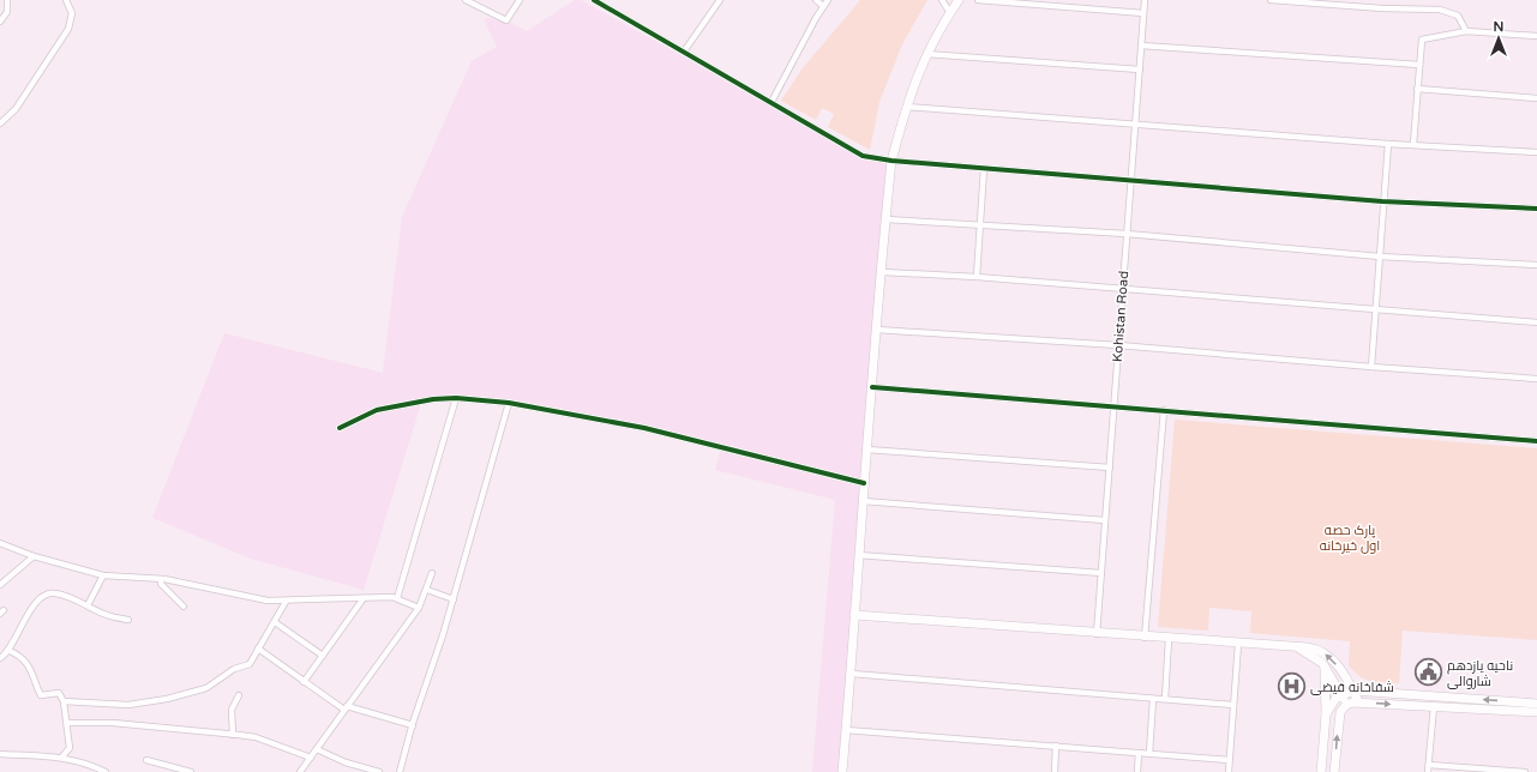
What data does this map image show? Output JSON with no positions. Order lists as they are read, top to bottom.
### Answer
{
  "streets": {
    "street": ["Kohistan Road"]
  },
  "parks": ["پارک حصه اول خیرخانه"],
  "places": {
    "public building": ["ناحیه یازدهم شاروالی"],
    "hospital": ["شفاخانه فیضی"]
  },
  "north": "top"
}
